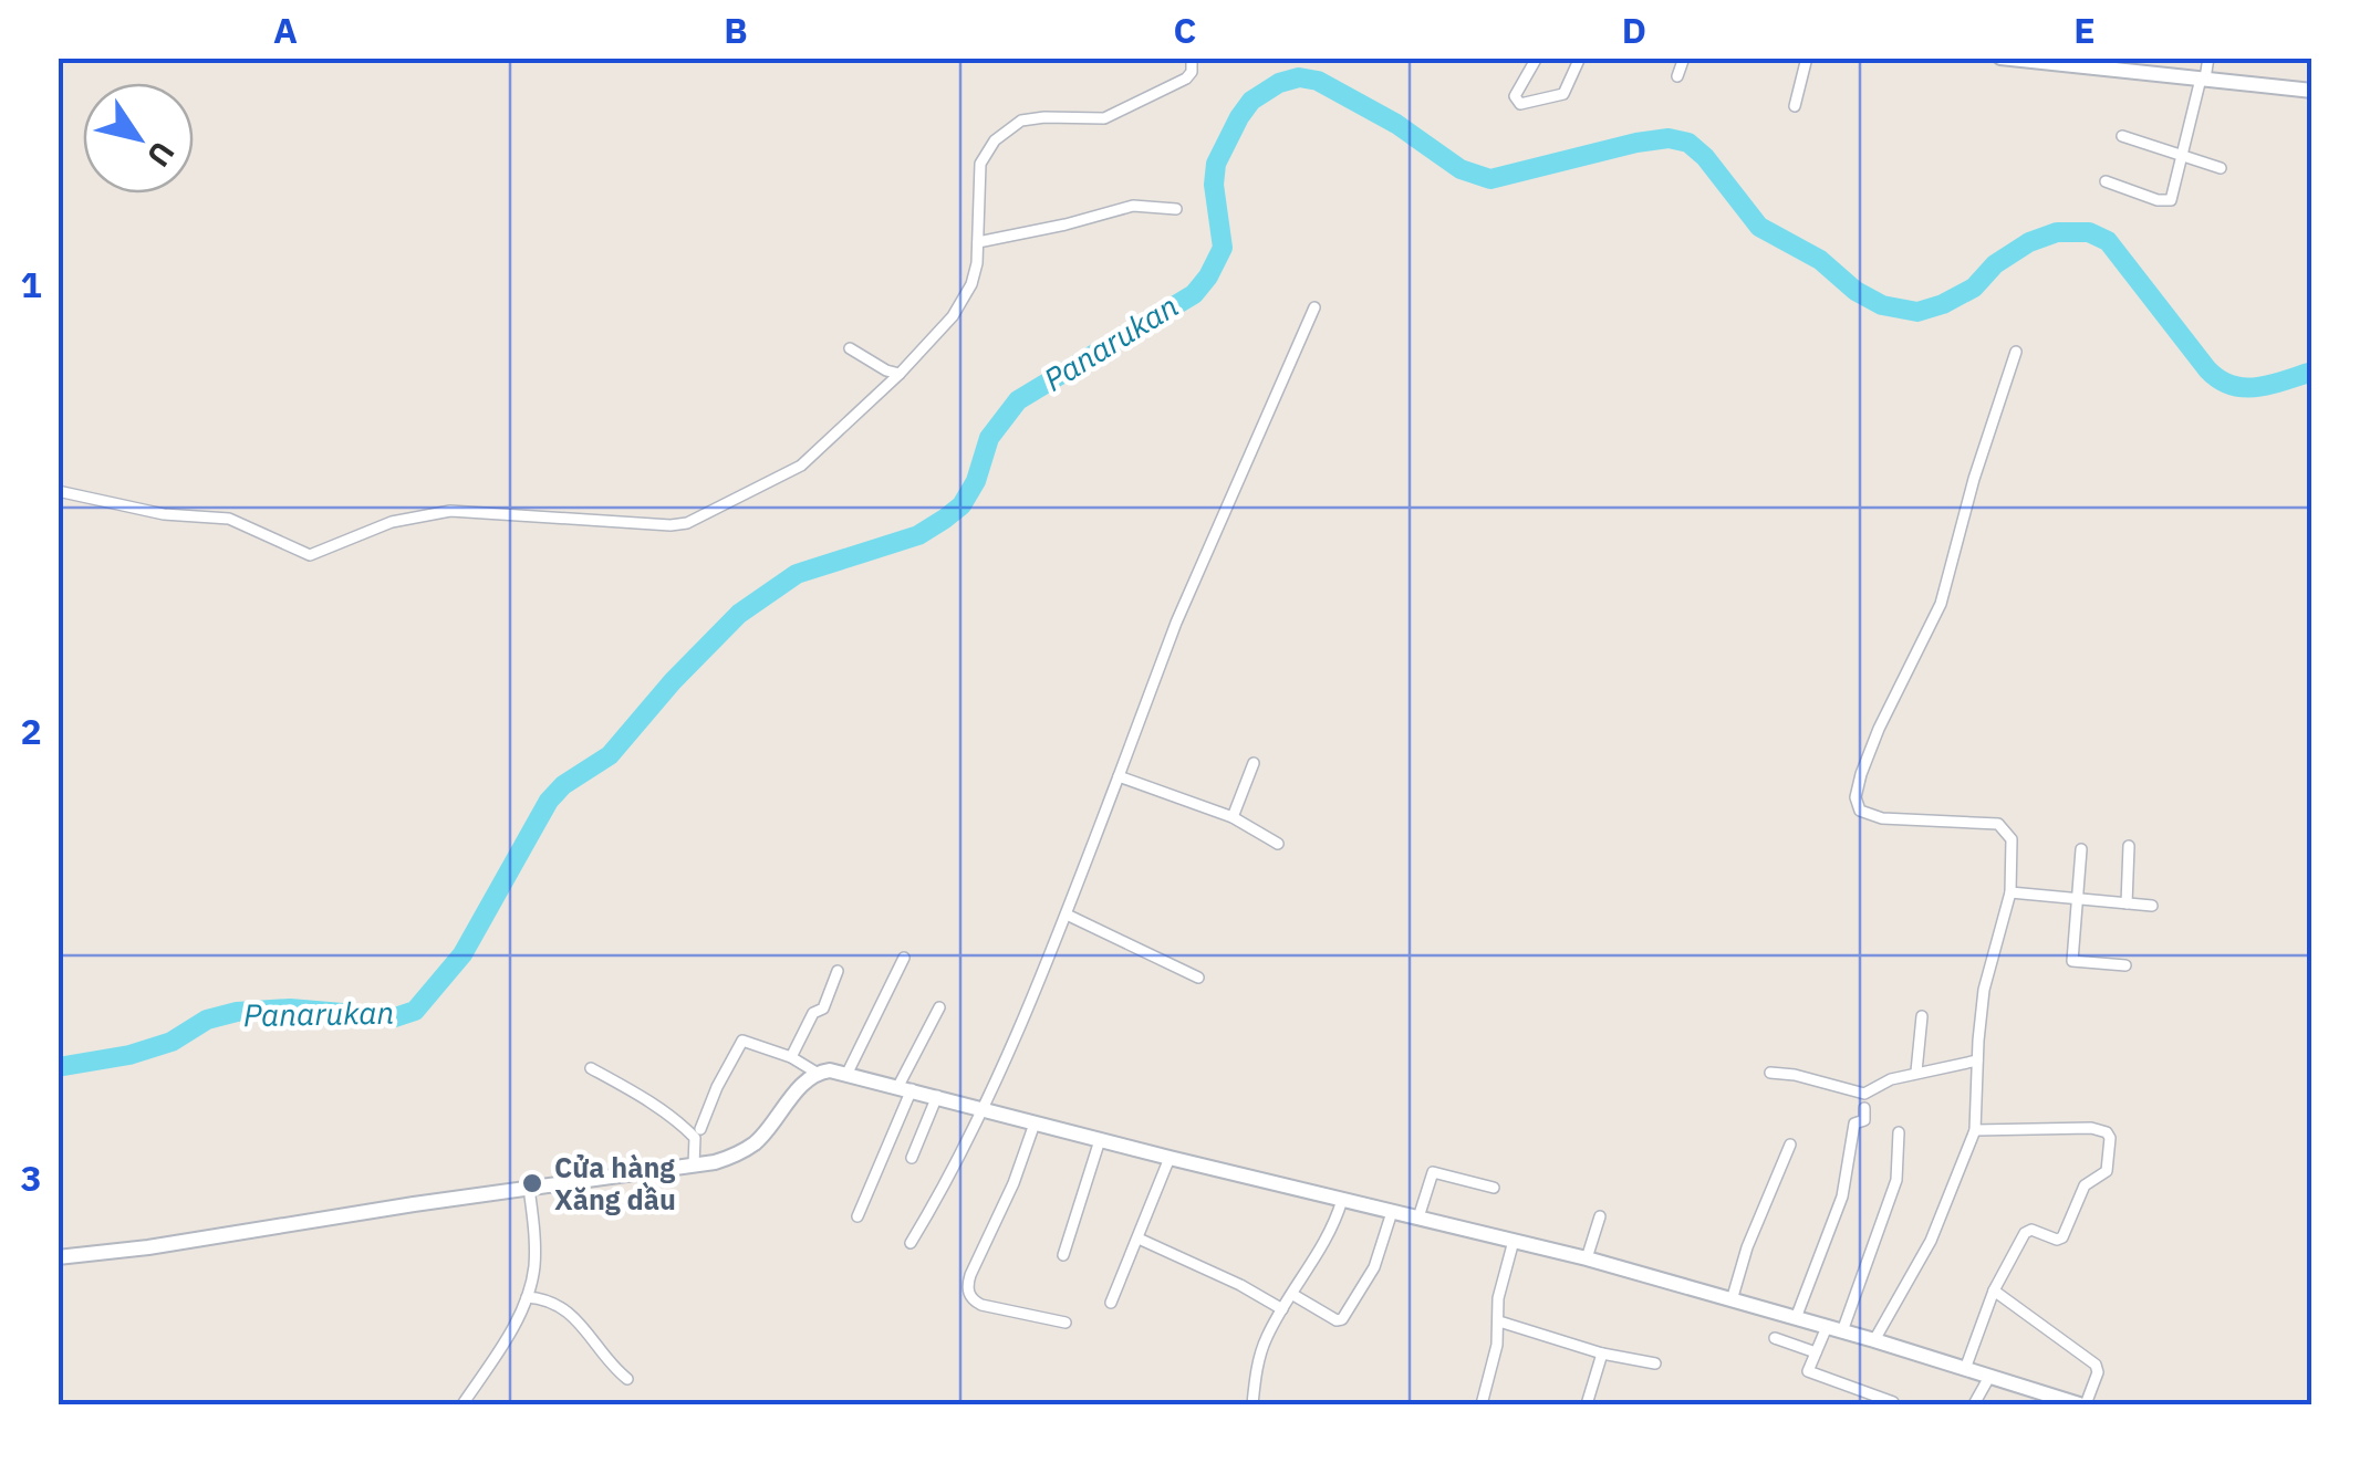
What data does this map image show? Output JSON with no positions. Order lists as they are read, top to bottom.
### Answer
{
  "water": ["Panarukan"],
  "places": ["Cửa hàng Xăng dầu"],
  "north": "bottom right",
  "grid": {
    "columns": [
      "A",
      "B",
      "C",
      "D",
      "E"
    ],
    "rows": ["1", "2", "3"]
  }
}
